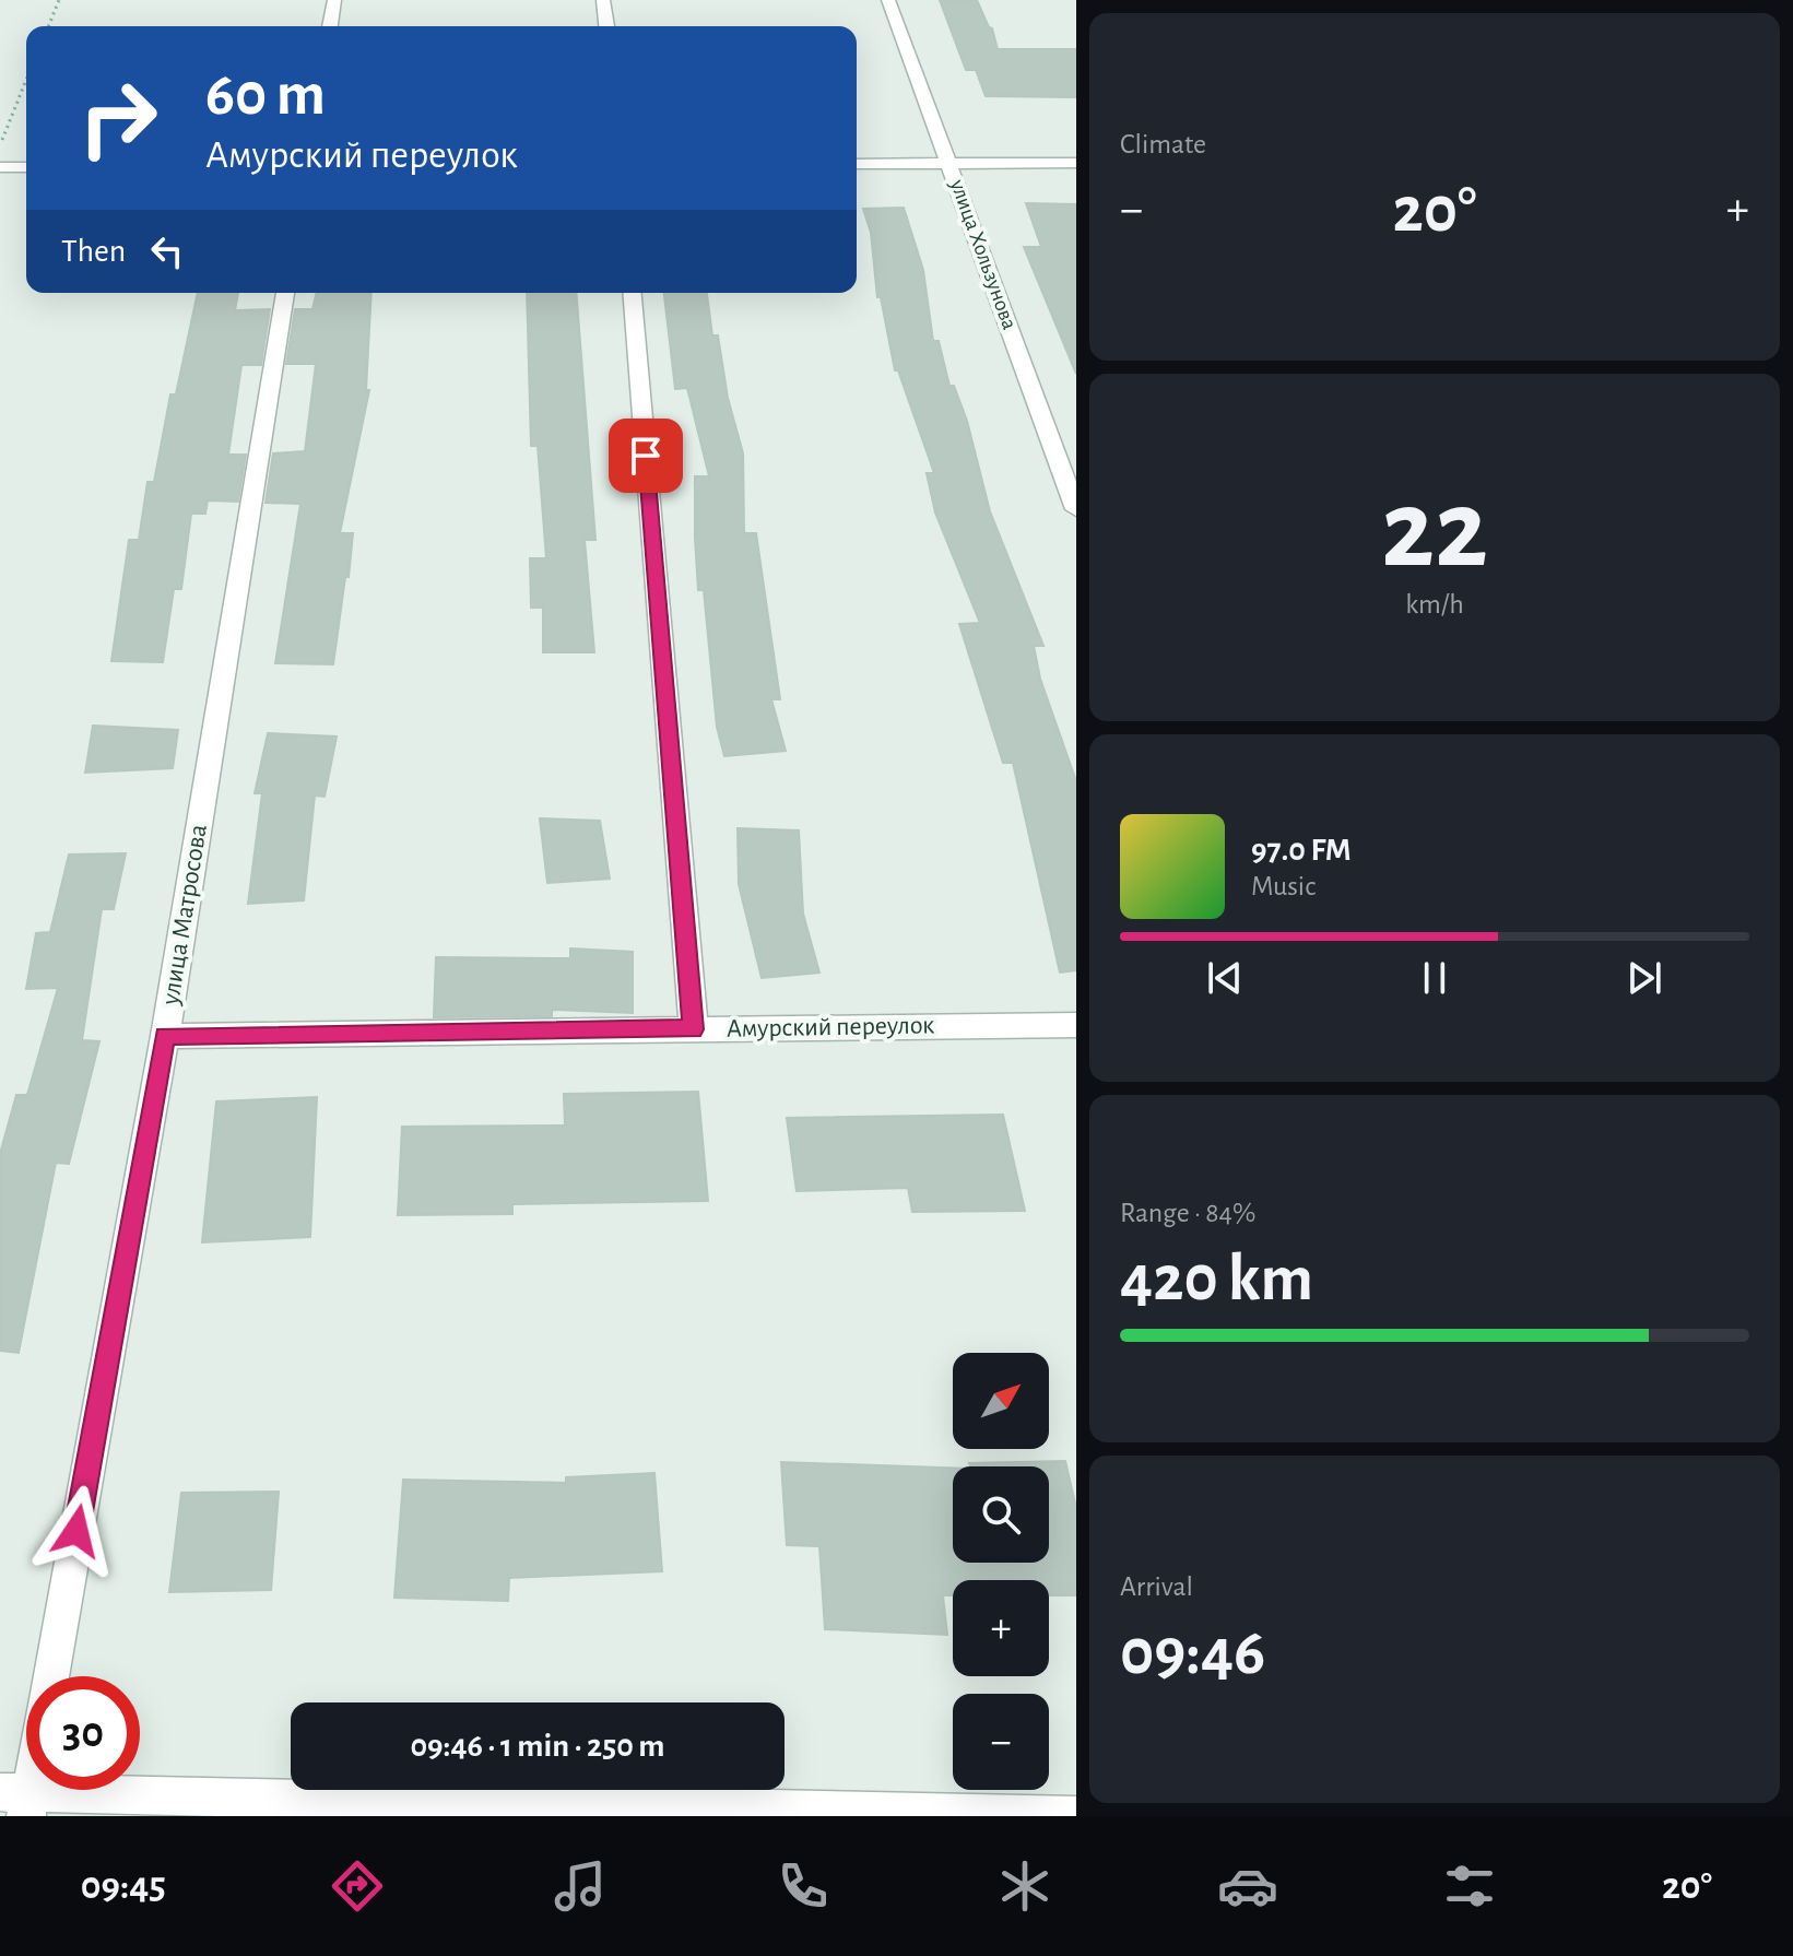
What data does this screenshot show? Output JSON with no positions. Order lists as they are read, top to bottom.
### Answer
{
  "streets": {
    "street": ["улица Хользунова", "улица Матросова", "Амурский переулок"]
  },
  "crossings": [
    ["улица Матросова", "Амурский переулок"]
  ],
  "north": "top right",
  "page": {
    "tile": [
      "Climate",
      ["22", "km/h"],
      ["Range · 84%", "420 km"],
      ["Arrival", "09:46"]
    ],
    "turn": ["60 m", "Амурский переулок"],
    "heat": ["−", "20°", "+"],
    "then": "Then",
    "song": ["97.0 FM", "Music"],
    "map_buttons": ["+", "−"],
    "limit": "30",
    "trip": "09:46 · 1 min · 250 m",
    "tabs": ["09:45", "20°"]
  }
}
